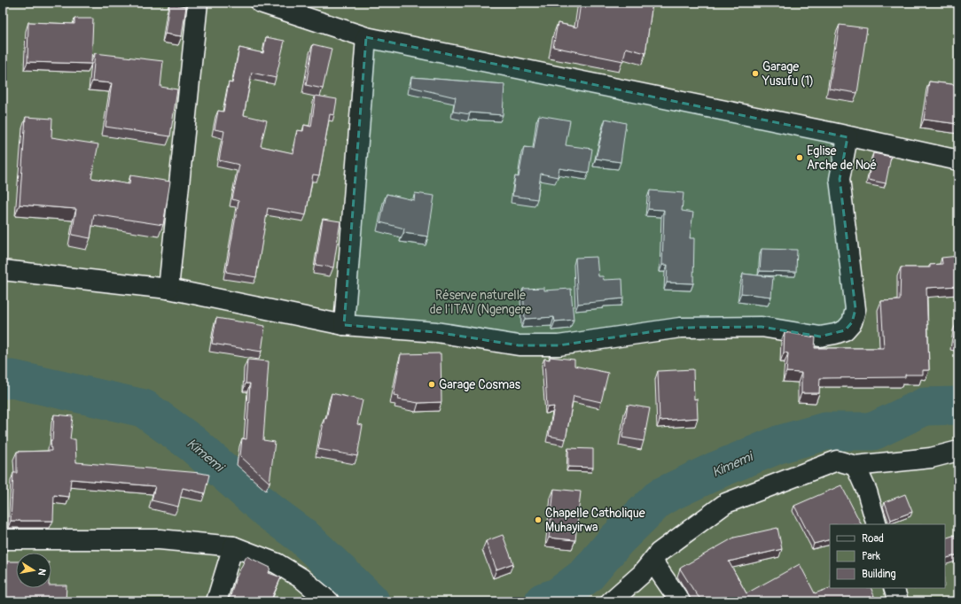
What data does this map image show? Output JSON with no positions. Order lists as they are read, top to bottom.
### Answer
{
  "water": ["Kimemi"],
  "parks": ["Réserve naturelle de l'ITAV (Ngengere"],
  "places": [
    "Garage Yusufu (1)",
    "Eglise Arche de Noé",
    "Garage Cosmas",
    "Chapelle Catholique Muhayirwa"
  ],
  "legend": ["Road", "Park", "Building"],
  "north": "right"
}
